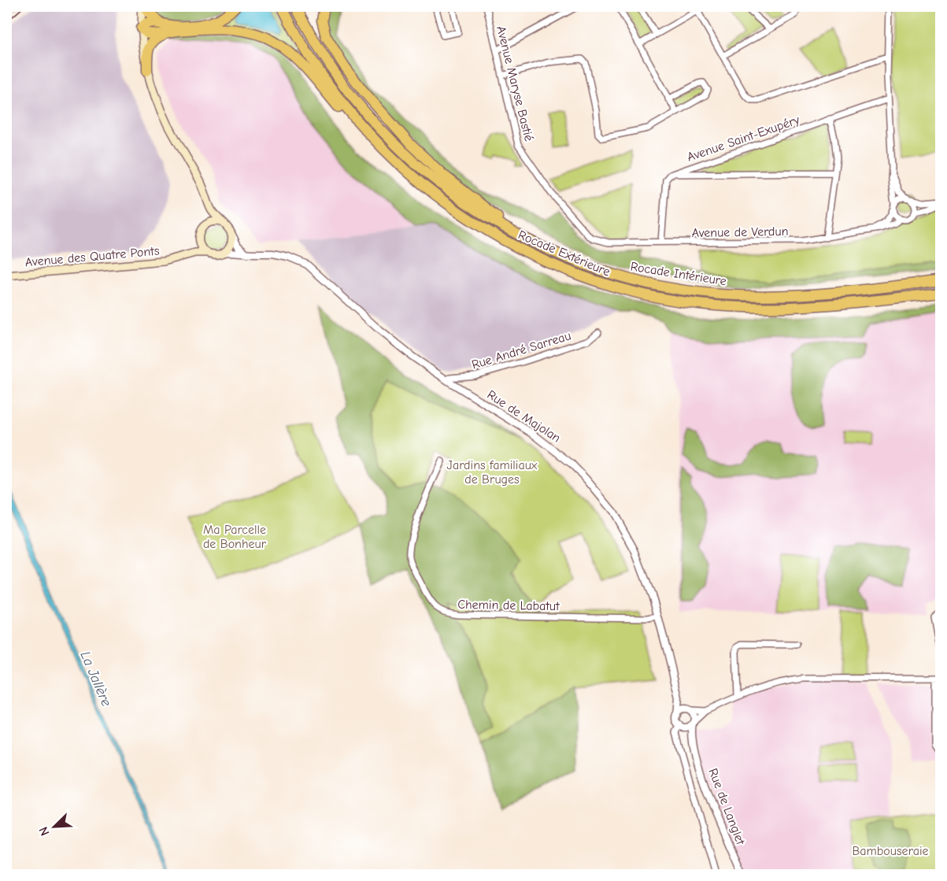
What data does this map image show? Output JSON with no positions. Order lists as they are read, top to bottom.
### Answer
{
  "streets": {
    "highway": ["Rocade Extérieure", "Rocade Intérieure"],
    "main road": ["Avenue des Quatre Ponts"],
    "street": [
      "Avenue Maryse Bastié",
      "Avenue Saint-Exupéry",
      "Avenue de Verdun",
      "Rue André Sarreau",
      "Rue de Majolan",
      "Chemin de Labatut",
      "Rue de Langlet"
    ]
  },
  "crossings": [
    ["Avenue Maryse Bastié", "Avenue de Verdun"],
    ["Avenue des Quatre Ponts", "Rue de Majolan"],
    ["Rue André Sarreau", "Rue de Majolan"],
    ["Rue de Majolan", "Chemin de Labatut"],
    ["Rue de Majolan", "Rue de Langlet"]
  ],
  "water": ["La Jallère"],
  "parks": ["Jardins familiaux de Bruges", "Ma Parcelle de Bonheur", "Bambouseraie"],
  "north": "bottom left"
}
